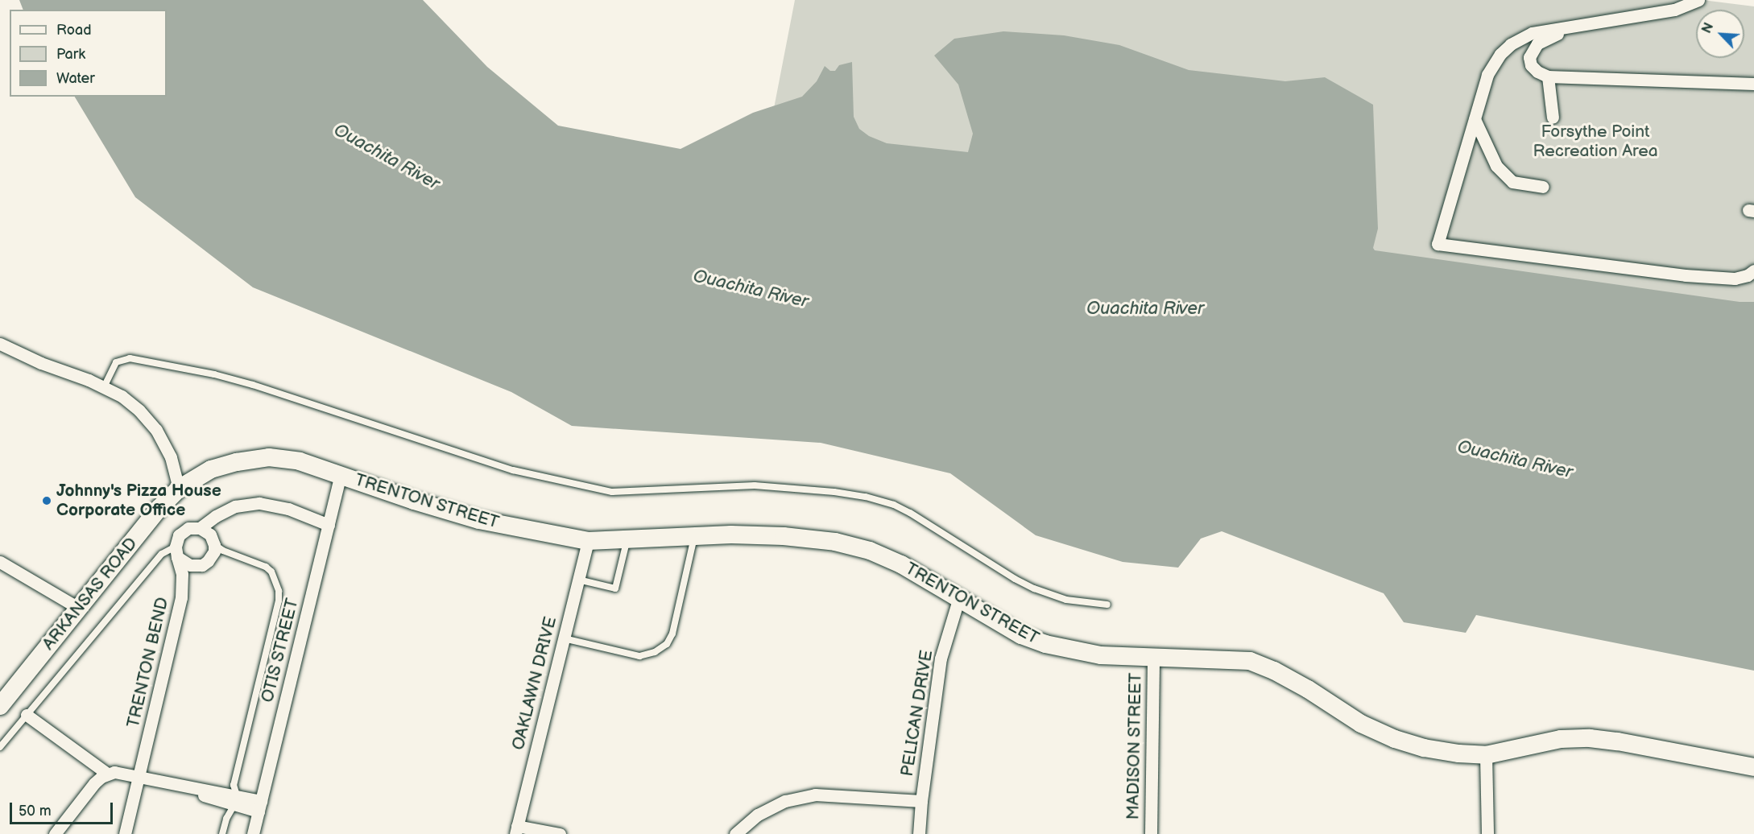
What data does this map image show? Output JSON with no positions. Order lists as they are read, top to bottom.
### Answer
{
  "streets": {
    "street": [
      "TRENTON STREET",
      "ARKANSAS ROAD",
      "OTIS STREET",
      "TRENTON BEND",
      "OAKLAWN DRIVE",
      "PELICAN DRIVE",
      "MADISON STREET"
    ]
  },
  "crossings": [
    ["TRENTON STREET", "ARKANSAS ROAD"],
    ["TRENTON STREET", "OTIS STREET"],
    ["TRENTON STREET", "OAKLAWN DRIVE"],
    ["TRENTON STREET", "PELICAN DRIVE"],
    ["TRENTON STREET", "MADISON STREET"]
  ],
  "water": ["Ouachita River"],
  "parks": ["Forsythe Point Recreation Area"],
  "places": ["Johnny's Pizza House Corporate Office"],
  "legend": ["Road", "Park", "Water"],
  "scale_bar": "50 m",
  "north": "top left"
}
